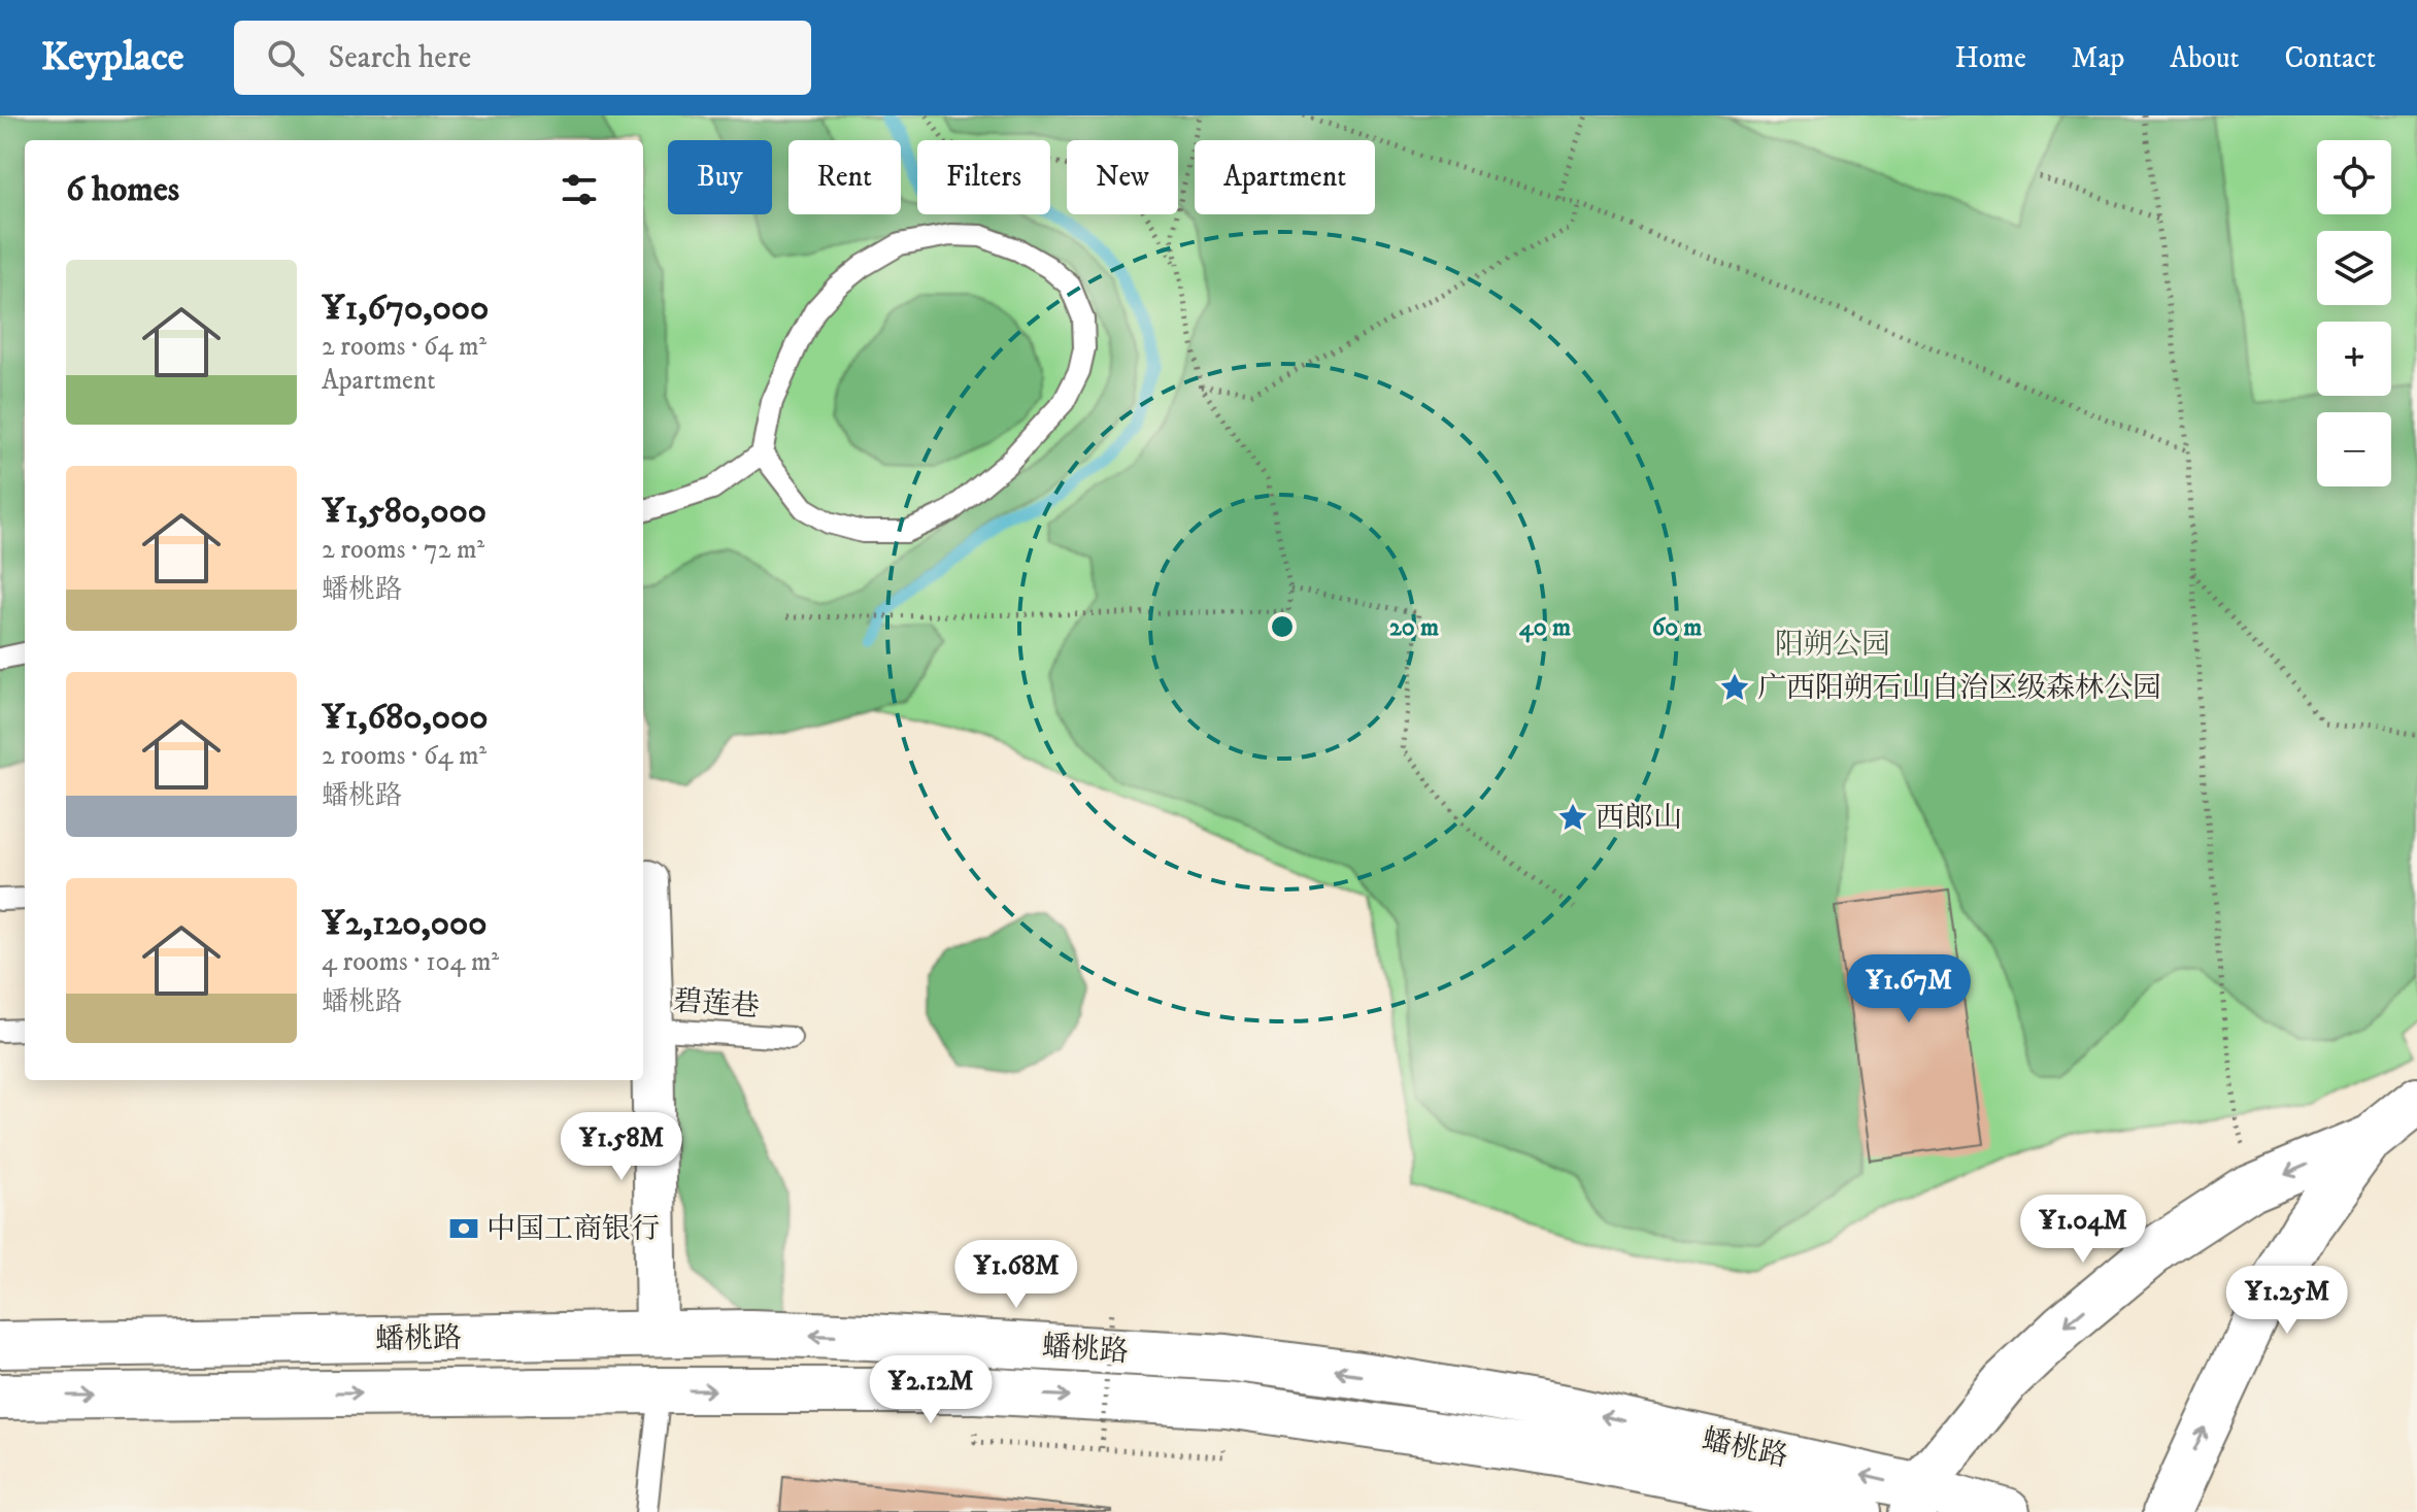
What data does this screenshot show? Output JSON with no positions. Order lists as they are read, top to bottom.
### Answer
{
  "streets": {
    "main road": ["蟠桃路"],
    "lane": ["碧莲巷"]
  },
  "parks": ["阳朔公园"],
  "places": {
    "place": ["广西阳朔石山自治区级森林公园", "西郎山"],
    "bank": ["中国工商银行"]
  },
  "page": {
    "header": "Keyplace",
    "search": "Search here",
    "nav": [
      "Home",
      "Map",
      "About",
      "Contact"
    ],
    "map_buttons": ["+", "−"],
    "chip": [
      "Buy",
      "Rent",
      "Filters",
      "New",
      "Apartment"
    ],
    "heading": "6 homes",
    "list": [
      {
        "name": "¥1,670,000",
        "note": "2 rooms · 64 m² · Apartment"
      },
      {
        "name": "¥1,580,000",
        "note": "2 rooms · 72 m² · 蟠桃路"
      },
      {
        "name": "¥1,680,000",
        "note": "2 rooms · 64 m² · 蟠桃路"
      },
      {
        "name": "¥2,120,000",
        "note": "4 rooms · 104 m² · 蟠桃路"
      }
    ],
    "price": [
      "¥1.67M",
      "¥1.58M",
      "¥1.04M",
      "¥1.68M",
      "¥1.25M",
      "¥2.12M"
    ]
  },
  "rings": ["20 m", "40 m", "60 m"]
}
